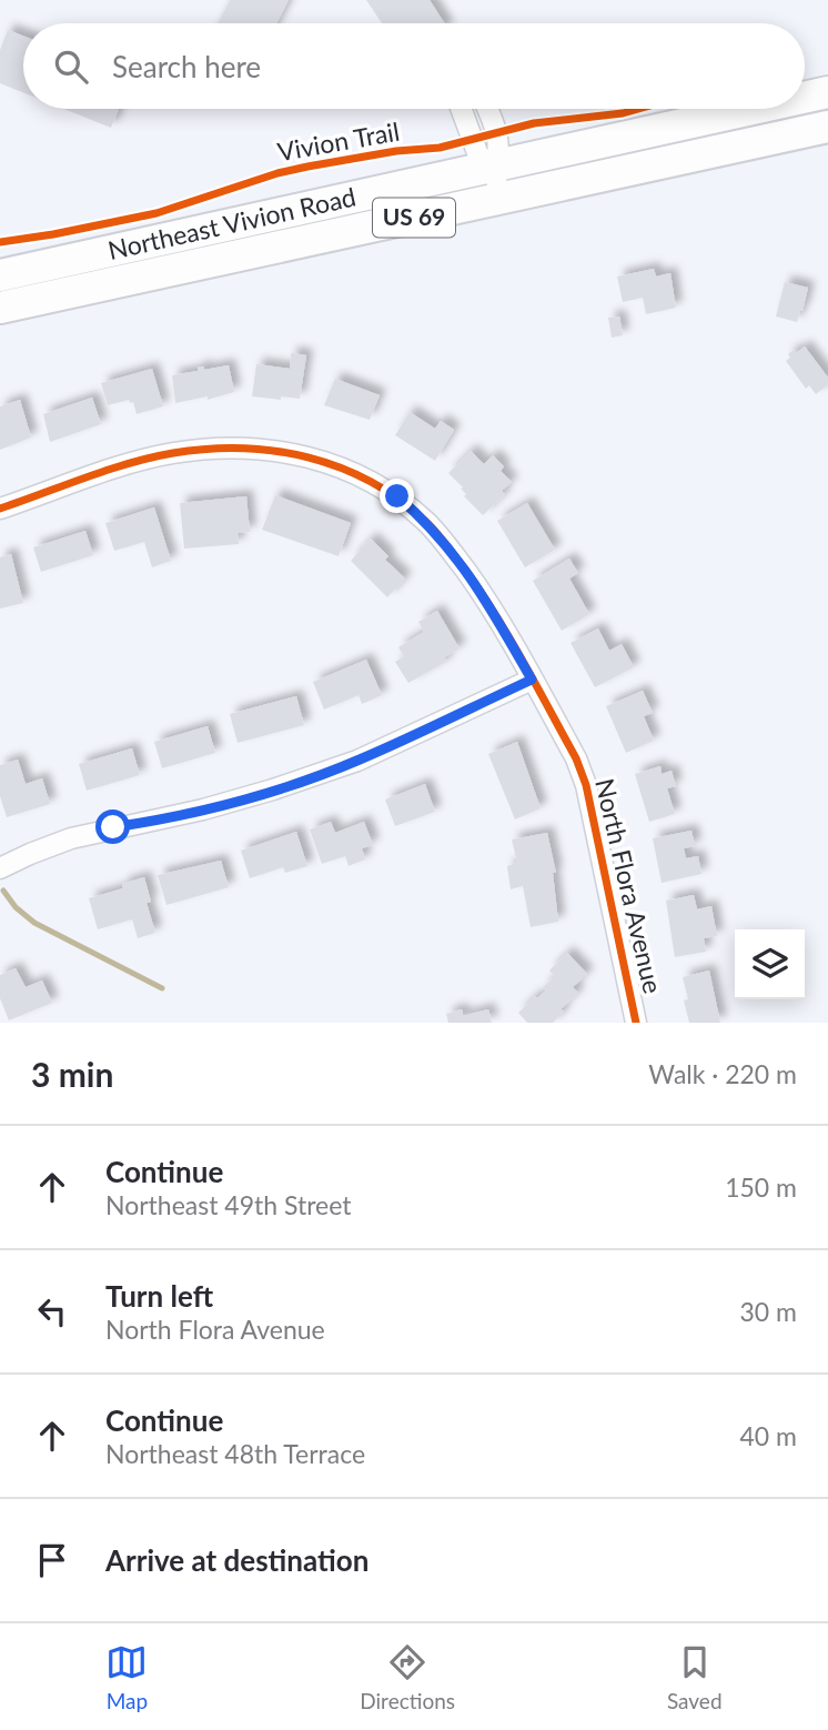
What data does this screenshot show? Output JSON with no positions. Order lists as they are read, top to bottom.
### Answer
{
  "streets": {
    "main road": ["US 69", "Northeast Vivion Road"],
    "street": ["North Flora Avenue"],
    "cycle path": ["Vivion Trail"]
  },
  "page": {
    "search": "Search here",
    "heading": ["3 min", "Walk · 220 m"],
    "list": [
      ["Continue", "Northeast 49th Street", "150 m"],
      ["Turn left", "North Flora Avenue", "30 m"],
      ["Continue", "Northeast 48th Terrace", "40 m"],
      "Arrive at destination"
    ],
    "nav": ["Map", "Directions", "Saved"]
  }
}
